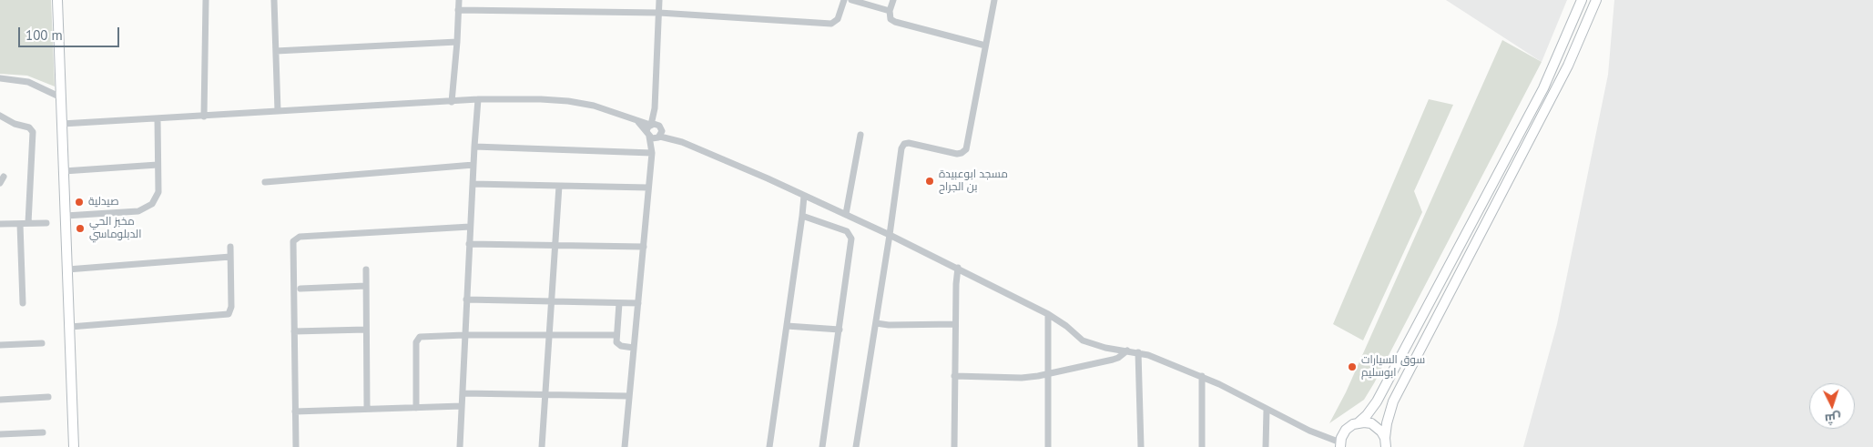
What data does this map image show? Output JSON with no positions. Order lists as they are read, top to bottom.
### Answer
{
  "places": [
    "مسجد ابوعبيدة بن الجراح",
    "صيدلية",
    "مخبز الحي الدبلوماسي",
    "سوق السيارات ابوسليم"
  ],
  "scale_bar": "100 m",
  "north": "bottom"
}
